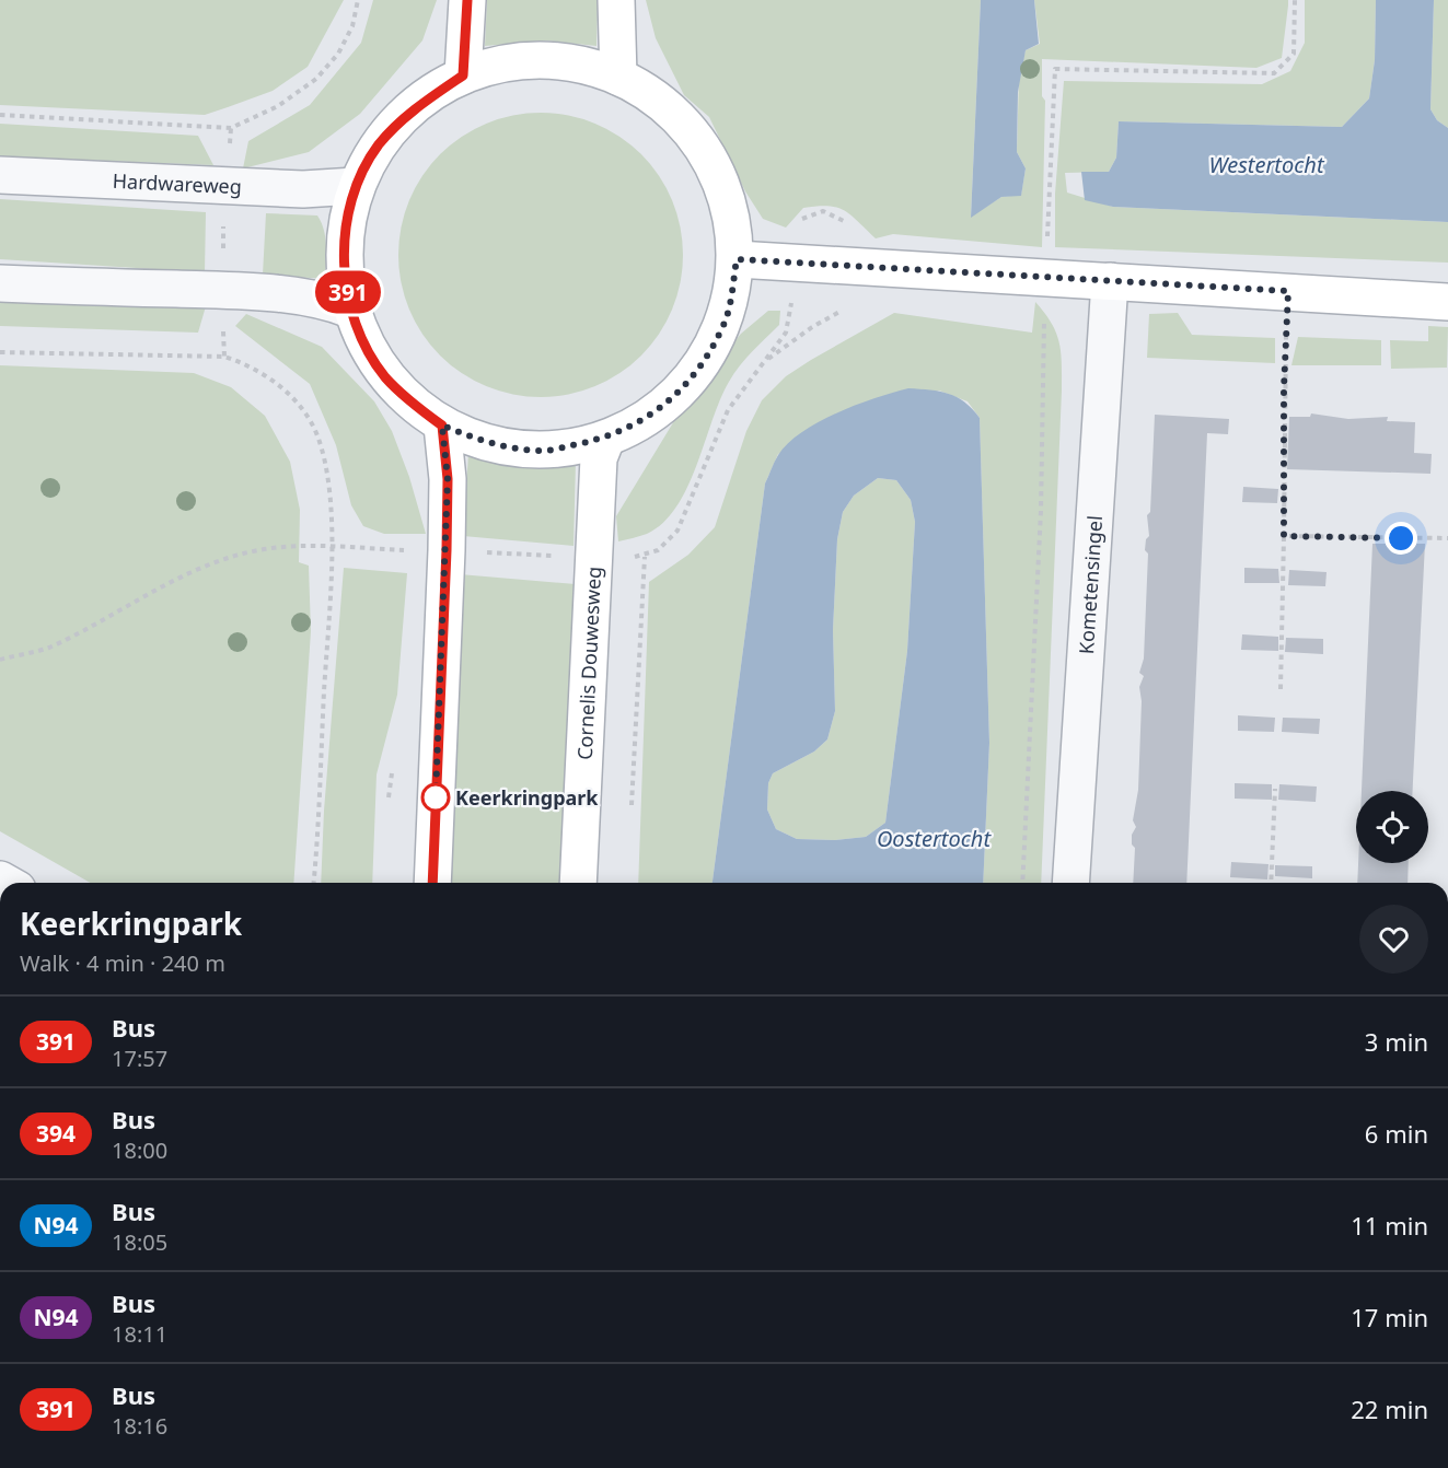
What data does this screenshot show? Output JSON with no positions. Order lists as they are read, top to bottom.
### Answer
{
  "streets": {
    "main road": ["Cornelis Douwesweg"],
    "street": ["Hardwareweg", "Kometensingel"]
  },
  "water": ["Westertocht", "Oostertocht"],
  "places": ["Keerkringpark"],
  "lines": ["bus line 391"],
  "page": {
    "on_map": "391",
    "heading": ["Keerkringpark", "Walk · 4 min · 240 m"],
    "list": [
      {
        "mark": "391",
        "name": "Bus",
        "note": "17:57",
        "value": "3 min"
      },
      {
        "mark": "394",
        "name": "Bus",
        "note": "18:00",
        "value": "6 min"
      },
      {
        "mark": "N94",
        "name": "Bus",
        "note": "18:05",
        "value": "11 min"
      },
      {
        "mark": "N94",
        "name": "Bus",
        "note": "18:11",
        "value": "17 min"
      },
      {
        "mark": "391",
        "name": "Bus",
        "note": "18:16",
        "value": "22 min"
      }
    ]
  }
}
